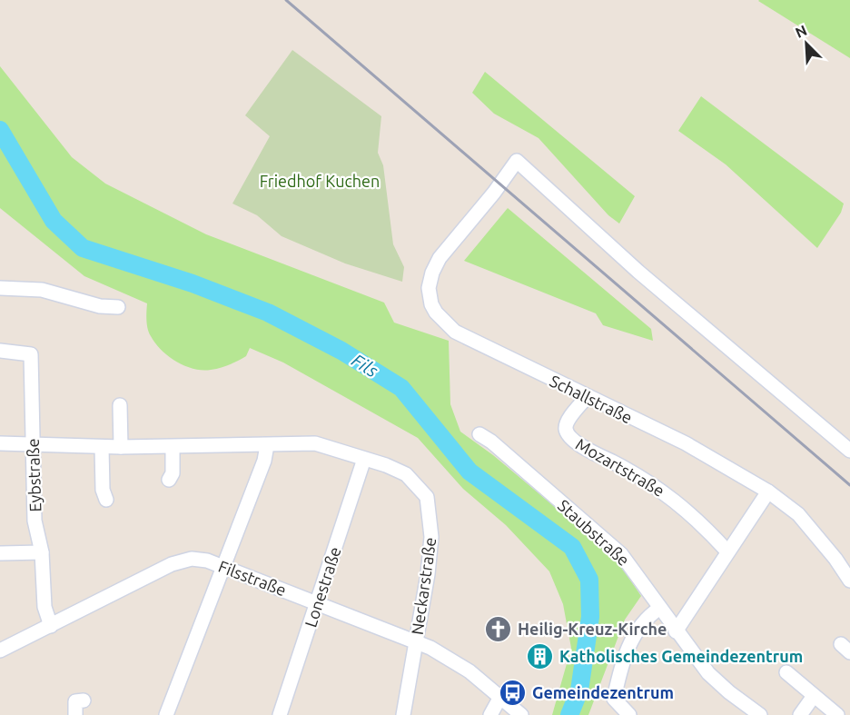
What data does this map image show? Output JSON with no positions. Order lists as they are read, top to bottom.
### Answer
{
  "streets": {
    "street": [
      "Schallstraße",
      "Mozartstraße",
      "Eybstraße",
      "Staubstraße",
      "Filsstraße",
      "Neckarstraße",
      "Lonestraße"
    ]
  },
  "crossings": [
    ["Schallstraße", "Mozartstraße"],
    ["Eybstraße", "Filsstraße"],
    ["Eybstraße", "Neckarstraße"],
    ["Filsstraße", "Neckarstraße"],
    ["Filsstraße", "Lonestraße"],
    ["Neckarstraße", "Lonestraße"]
  ],
  "water": ["Fils"],
  "parks": ["Friedhof Kuchen"],
  "places": {
    "church": ["Heilig-Kreuz-Kirche"],
    "building": ["Katholisches Gemeindezentrum"],
    "bus stop": ["Gemeindezentrum"]
  },
  "north": "top left"
}
